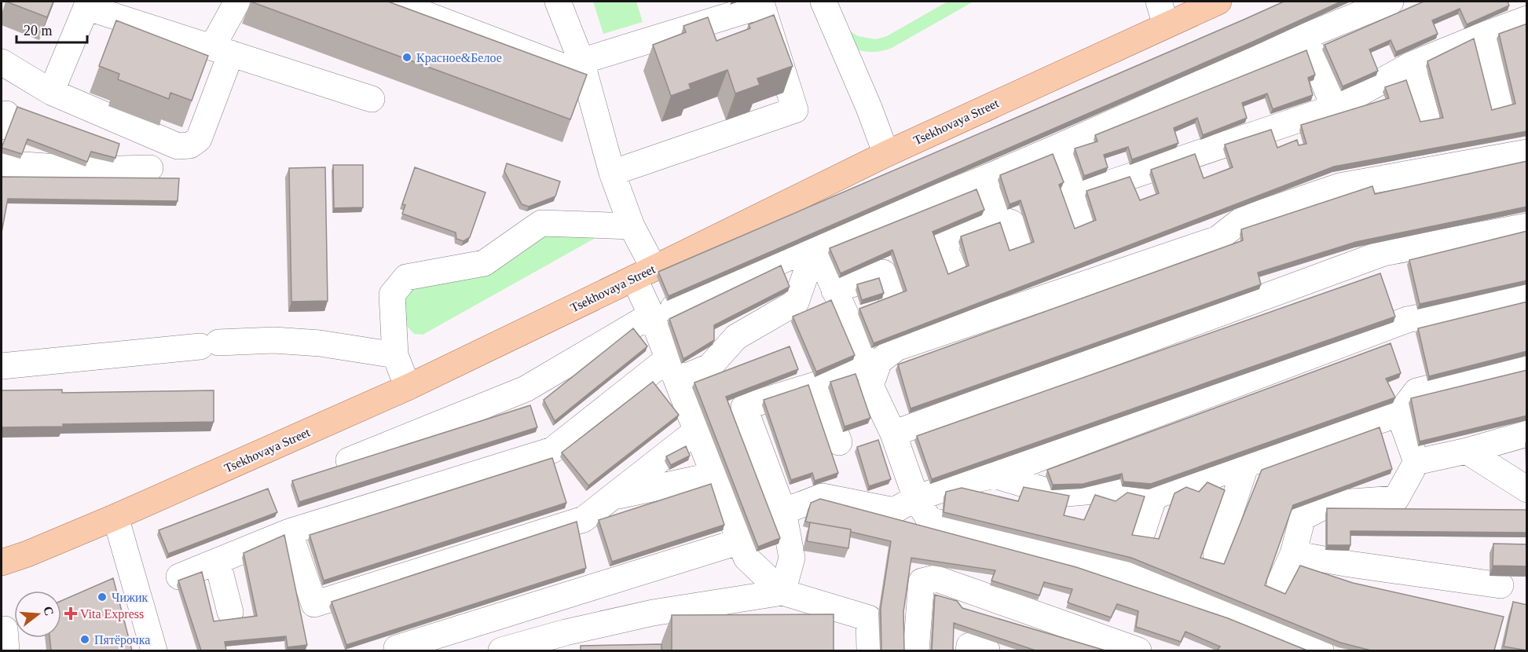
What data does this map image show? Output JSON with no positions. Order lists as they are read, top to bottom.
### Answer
{
  "streets": {
    "main road": ["Tsekhovaya Street"]
  },
  "places": {
    "other": ["Красное&Белое", "Чижик", "Пятёрочка"],
    "health": ["Vita Express"]
  },
  "scale_bar": "20 m",
  "north": "right"
}
